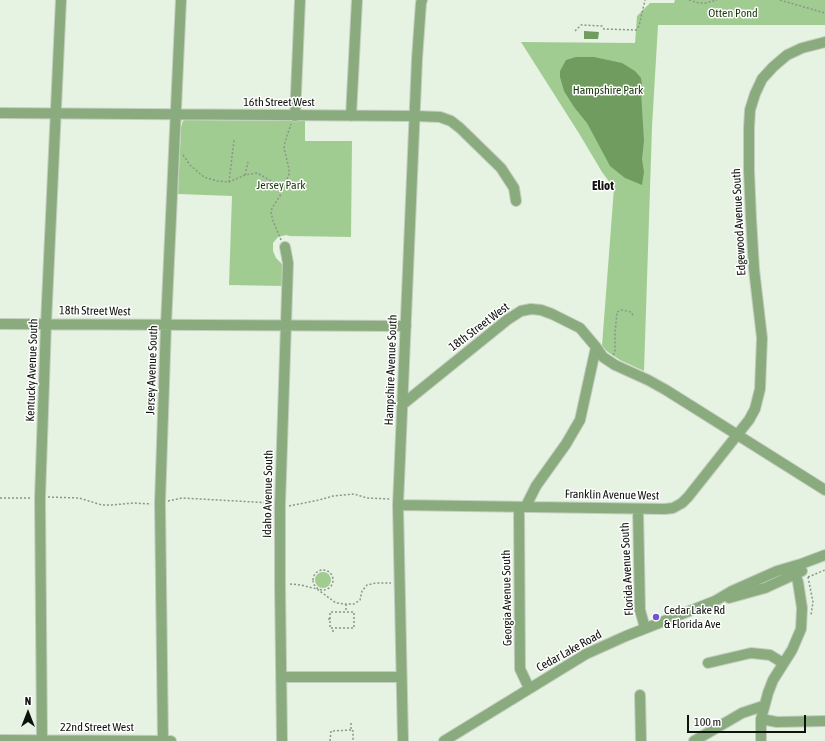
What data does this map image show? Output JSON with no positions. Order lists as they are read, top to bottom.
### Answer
{
  "streets": {
    "street": [
      "16th Street West",
      "Edgewood Avenue South",
      "18th Street West",
      "Kentucky Avenue South",
      "Jersey Avenue South",
      "Hampshire Avenue South",
      "Idaho Avenue South",
      "Franklin Avenue West",
      "Florida Avenue South",
      "Georgia Avenue South",
      "Cedar Lake Road",
      "22nd Street West"
    ]
  },
  "crossings": [
    ["16th Street West", "Kentucky Avenue South"],
    ["16th Street West", "Jersey Avenue South"],
    ["16th Street West", "Hampshire Avenue South"],
    ["Edgewood Avenue South", "18th Street West"],
    ["Edgewood Avenue South", "Franklin Avenue West"],
    ["18th Street West", "Kentucky Avenue South"],
    ["18th Street West", "Jersey Avenue South"],
    ["18th Street West", "Hampshire Avenue South"],
    ["18th Street West", "Idaho Avenue South"],
    ["18th Street West", "Franklin Avenue West"],
    ["18th Street West", "Georgia Avenue South"],
    ["Kentucky Avenue South", "22nd Street West"],
    ["Jersey Avenue South", "22nd Street West"],
    ["Hampshire Avenue South", "Franklin Avenue West"],
    ["Franklin Avenue West", "Florida Avenue South"],
    ["Franklin Avenue West", "Georgia Avenue South"],
    ["Florida Avenue South", "Cedar Lake Road"],
    ["Georgia Avenue South", "Cedar Lake Road"]
  ],
  "districts": ["Eliot"],
  "parks": ["Otten Pond", "Hampshire Park", "Jersey Park"],
  "places": ["Cedar Lake Rd & Florida Ave"],
  "scale_bar": "100 m",
  "north": "top"
}
